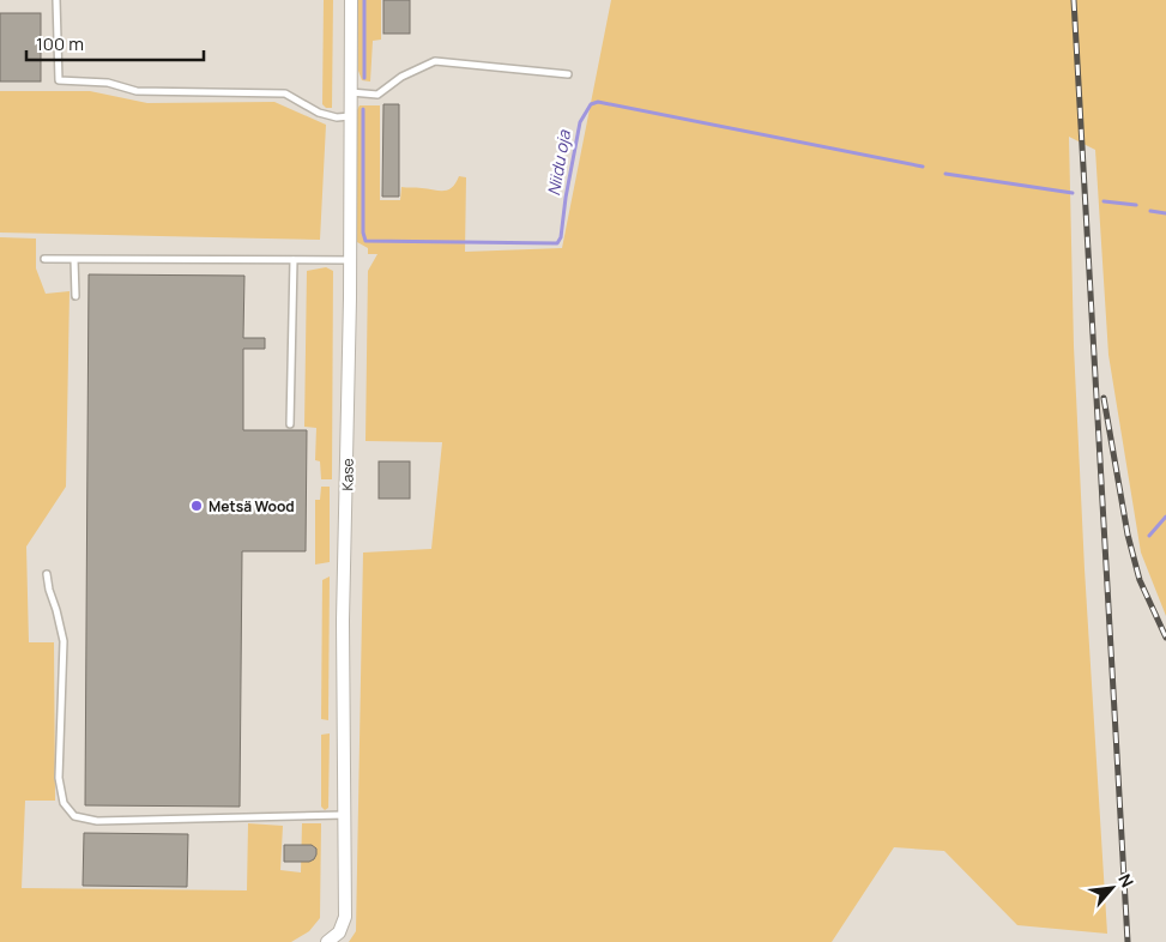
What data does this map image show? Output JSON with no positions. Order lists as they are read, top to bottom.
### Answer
{
  "streets": {
    "street": ["Kase"]
  },
  "water": ["Niidu oja"],
  "places": ["Metsä Wood"],
  "scale_bar": "100 m",
  "north": "top right"
}
